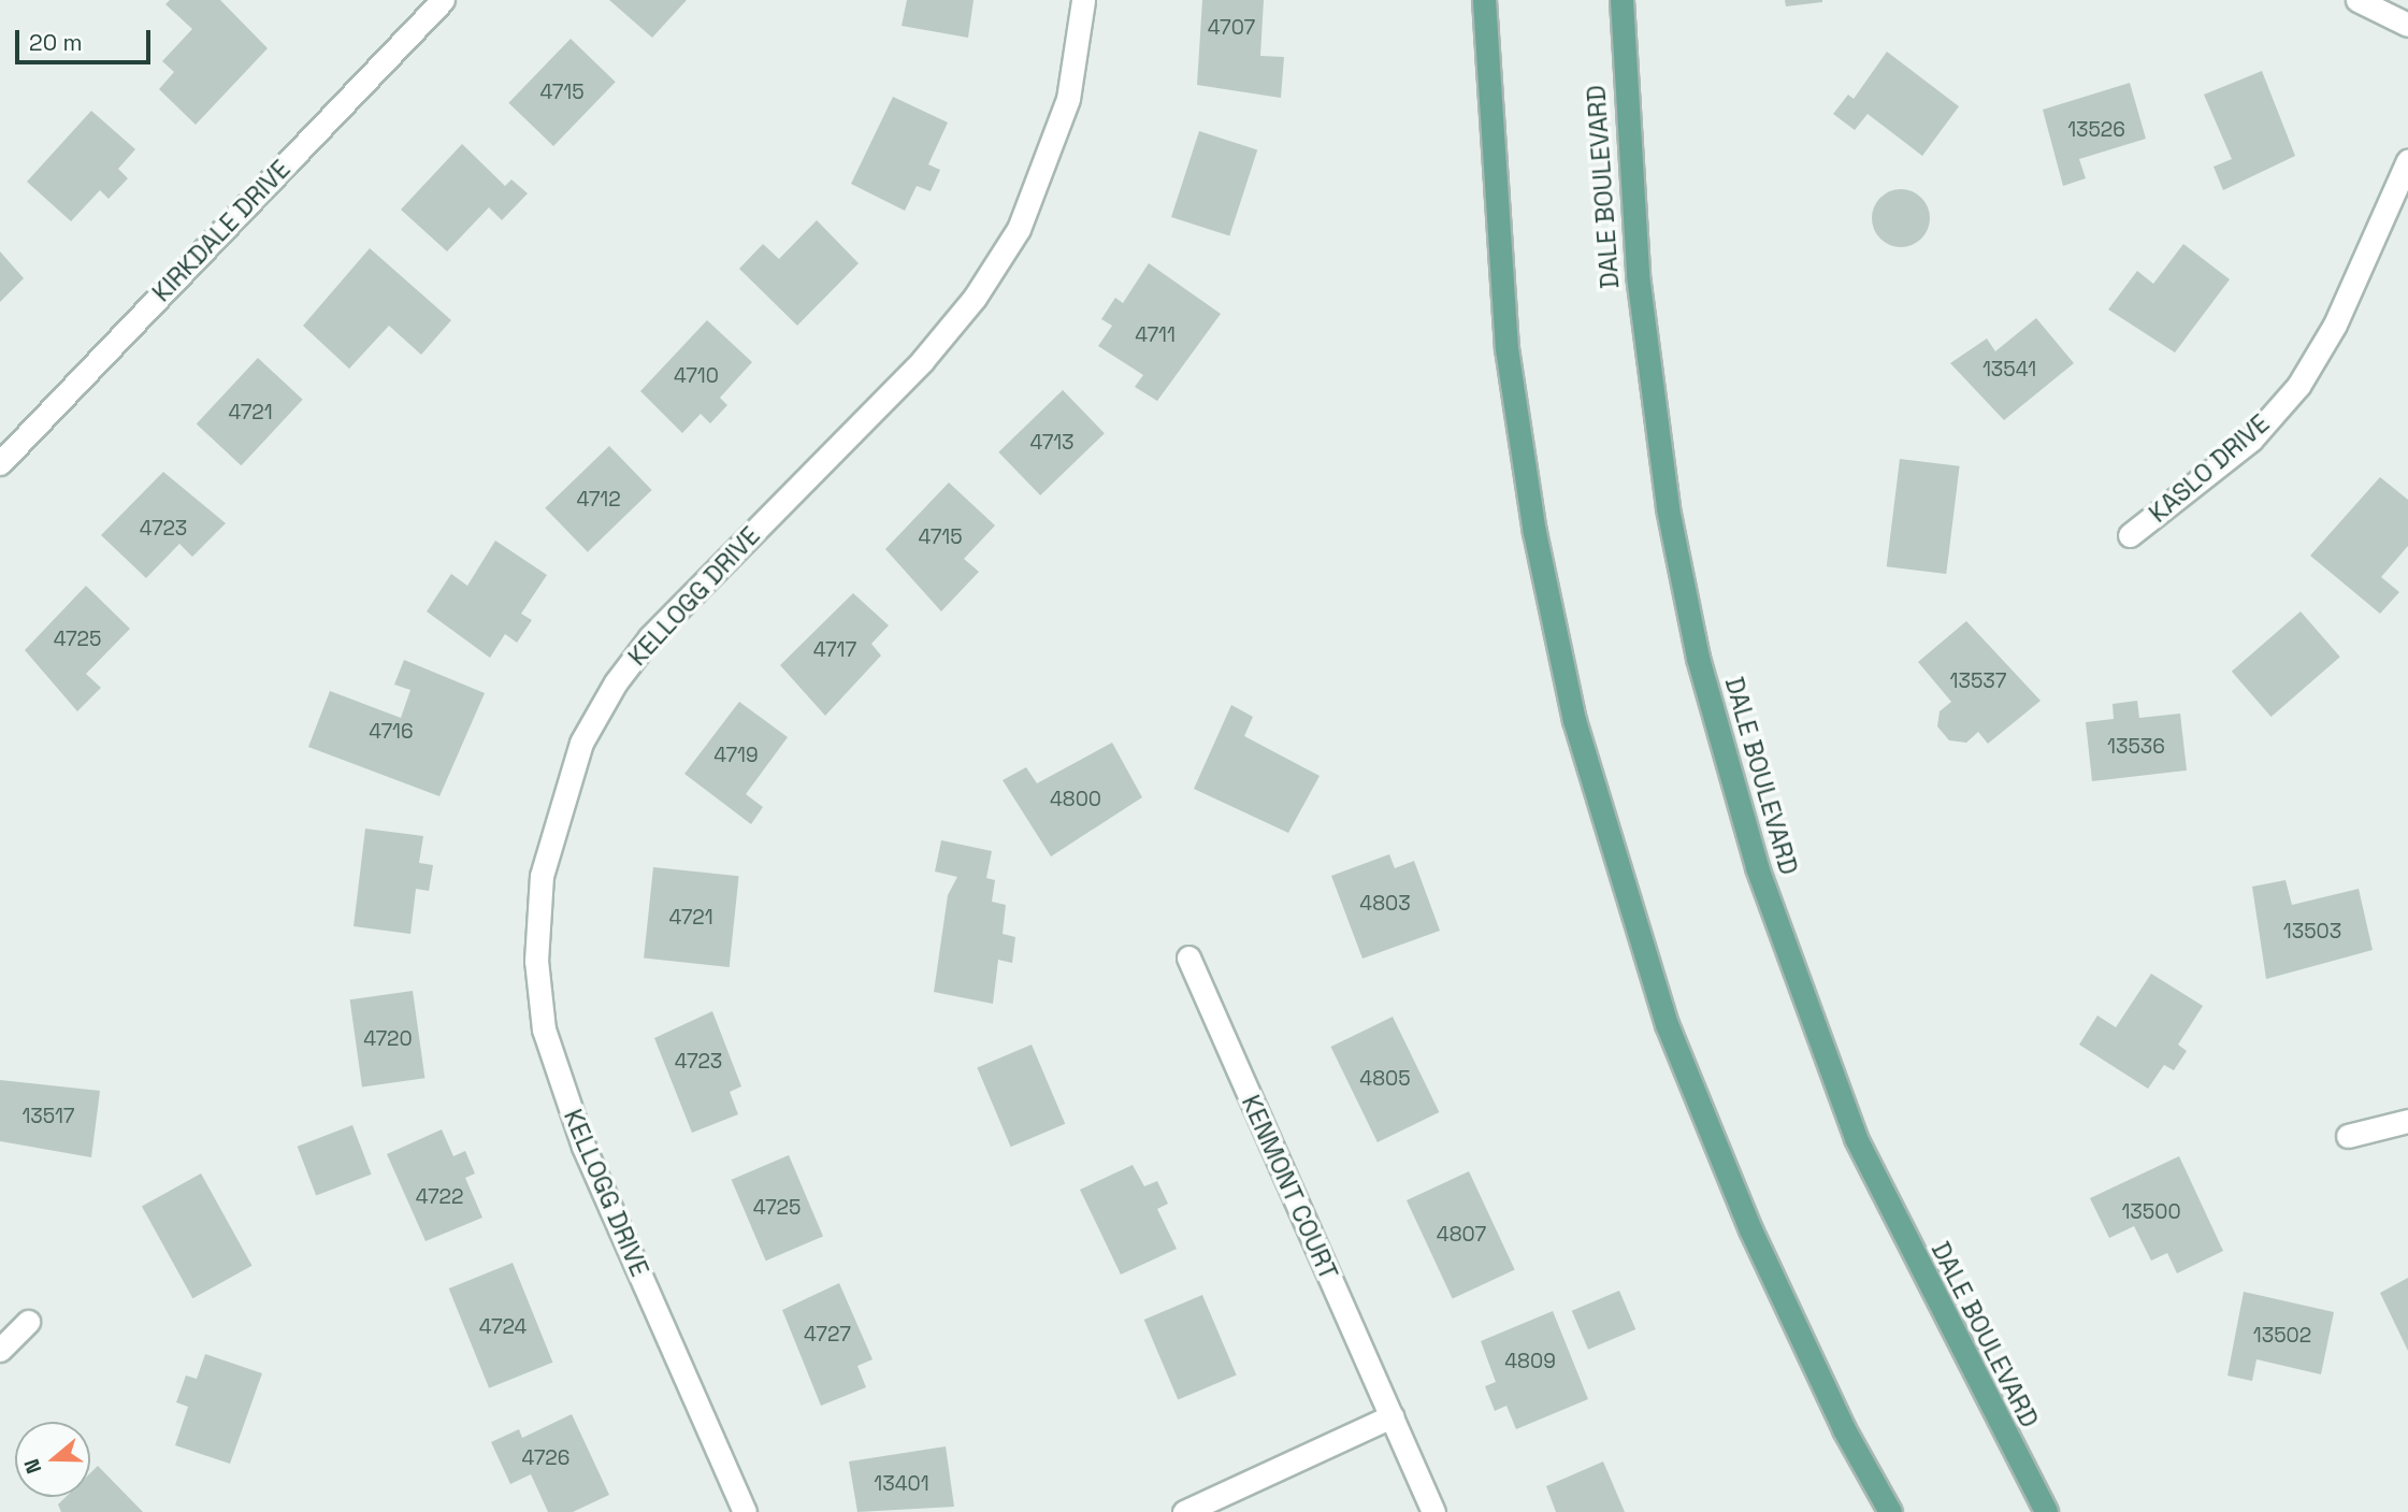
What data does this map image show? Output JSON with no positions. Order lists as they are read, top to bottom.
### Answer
{
  "streets": {
    "main road": ["DALE BOULEVARD"],
    "street": [
      "KIRKDALE DRIVE",
      "KASLO DRIVE",
      "KELLOGG DRIVE",
      "KENMONT COURT"
    ]
  },
  "house_numbers": [
    "4707",
    "4715",
    "13526",
    "4711",
    "13541",
    "4710",
    "4721",
    "4713",
    "4712",
    "4723",
    "4715",
    "4725",
    "4717",
    "13537",
    "4716",
    "13536",
    "4719",
    "4800",
    "4803",
    "4721",
    "13503",
    "4720",
    "4723",
    "4805",
    "13517",
    "4722",
    "4725",
    "13500",
    "4807",
    "4724",
    "4727",
    "13502",
    "4809",
    "4726",
    "13401"
  ],
  "scale_bar": "20 m",
  "north": "left"
}
